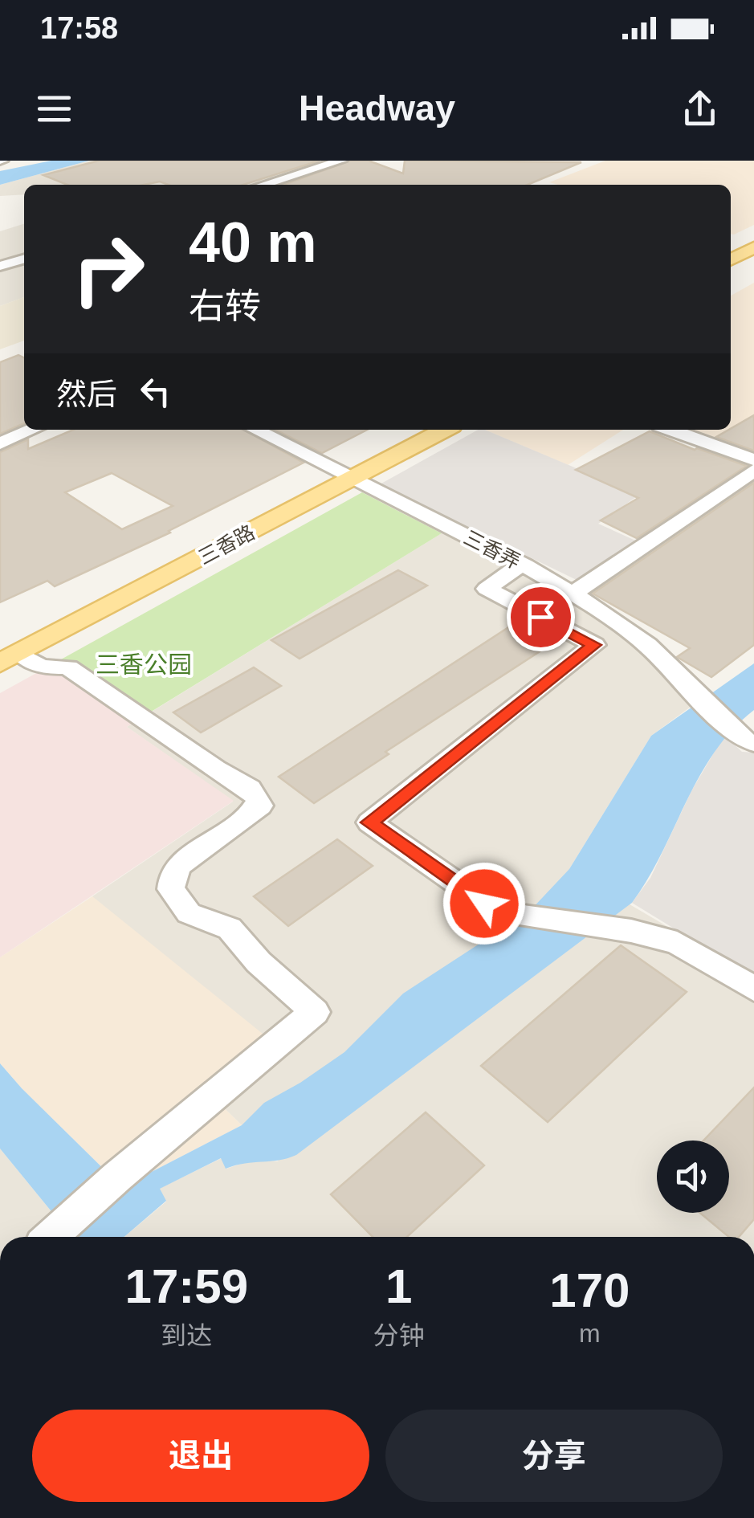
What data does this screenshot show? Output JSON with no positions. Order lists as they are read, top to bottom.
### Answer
{
  "streets": {
    "main road": ["三香路"],
    "street": ["三香弄"]
  },
  "crossings": [
    ["三香路", "三香弄"]
  ],
  "parks": ["三香公园"],
  "page": {
    "status": "17:58",
    "header": "Headway",
    "turn": ["40 m", "右转"],
    "then": "然后",
    "eta": [
      "17:59",
      "到达",
      "1",
      "分钟",
      "170",
      "m"
    ],
    "buttons": ["退出", "分享"]
  }
}
